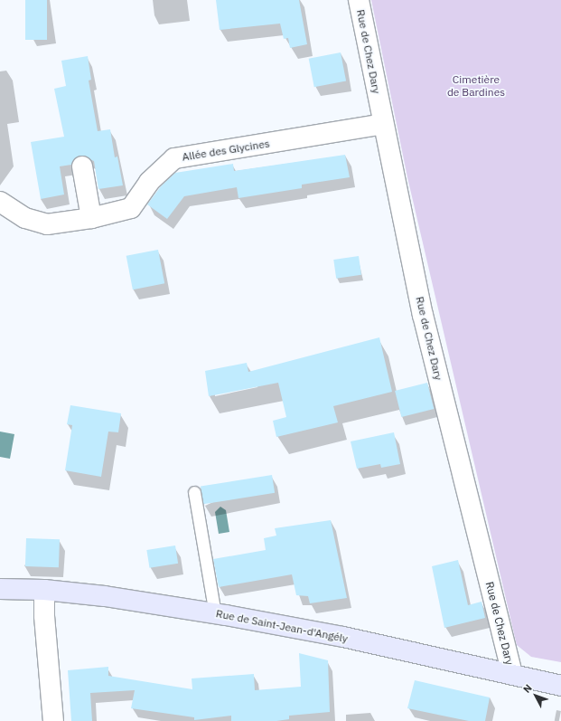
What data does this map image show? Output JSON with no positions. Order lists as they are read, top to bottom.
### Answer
{
  "streets": {
    "main road": ["Rue de Saint-Jean-d'Angély"],
    "street": ["Rue de Chez Dary", "Allée des Glycines"]
  },
  "crossings": [
    ["Rue de Chez Dary", "Allée des Glycines"],
    ["Rue de Chez Dary", "Rue de Saint-Jean-d'Angély"]
  ],
  "parks": ["Cimetière de Bardines"],
  "north": "top left"
}
